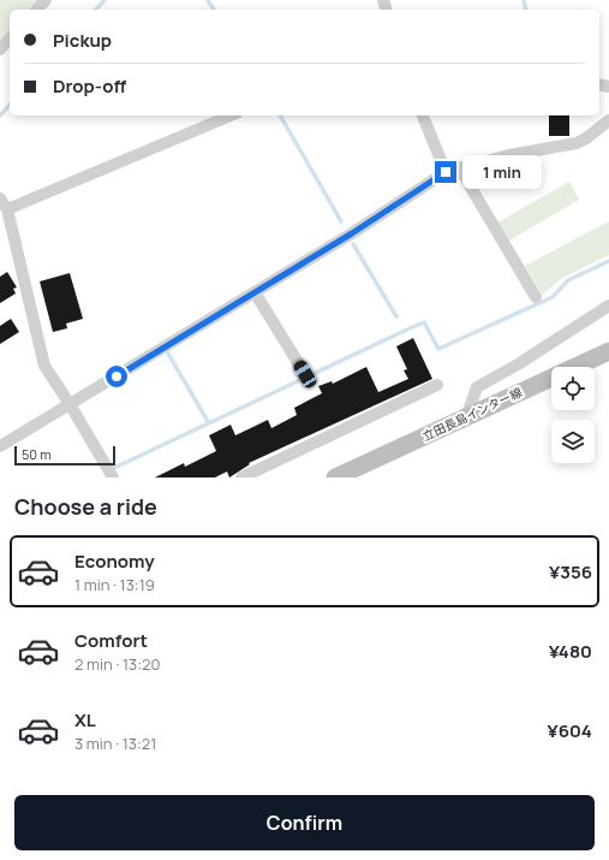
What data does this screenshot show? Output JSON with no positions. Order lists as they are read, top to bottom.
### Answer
{
  "streets": {
    "main road": ["立田長島インター線"]
  },
  "scale_bar": "50 m",
  "page": {
    "banner": ["Pickup", "Drop-off"],
    "bubble": "1 min",
    "scale": "50 m",
    "heading": "Choose a ride",
    "list": [
      {
        "name": "Economy",
        "note": "1 min · 13:19",
        "value": "¥356"
      },
      {
        "name": "Comfort",
        "note": "2 min · 13:20",
        "value": "¥480"
      },
      {
        "name": "XL",
        "note": "3 min · 13:21",
        "value": "¥604"
      }
    ],
    "buttons": "Confirm"
  }
}
